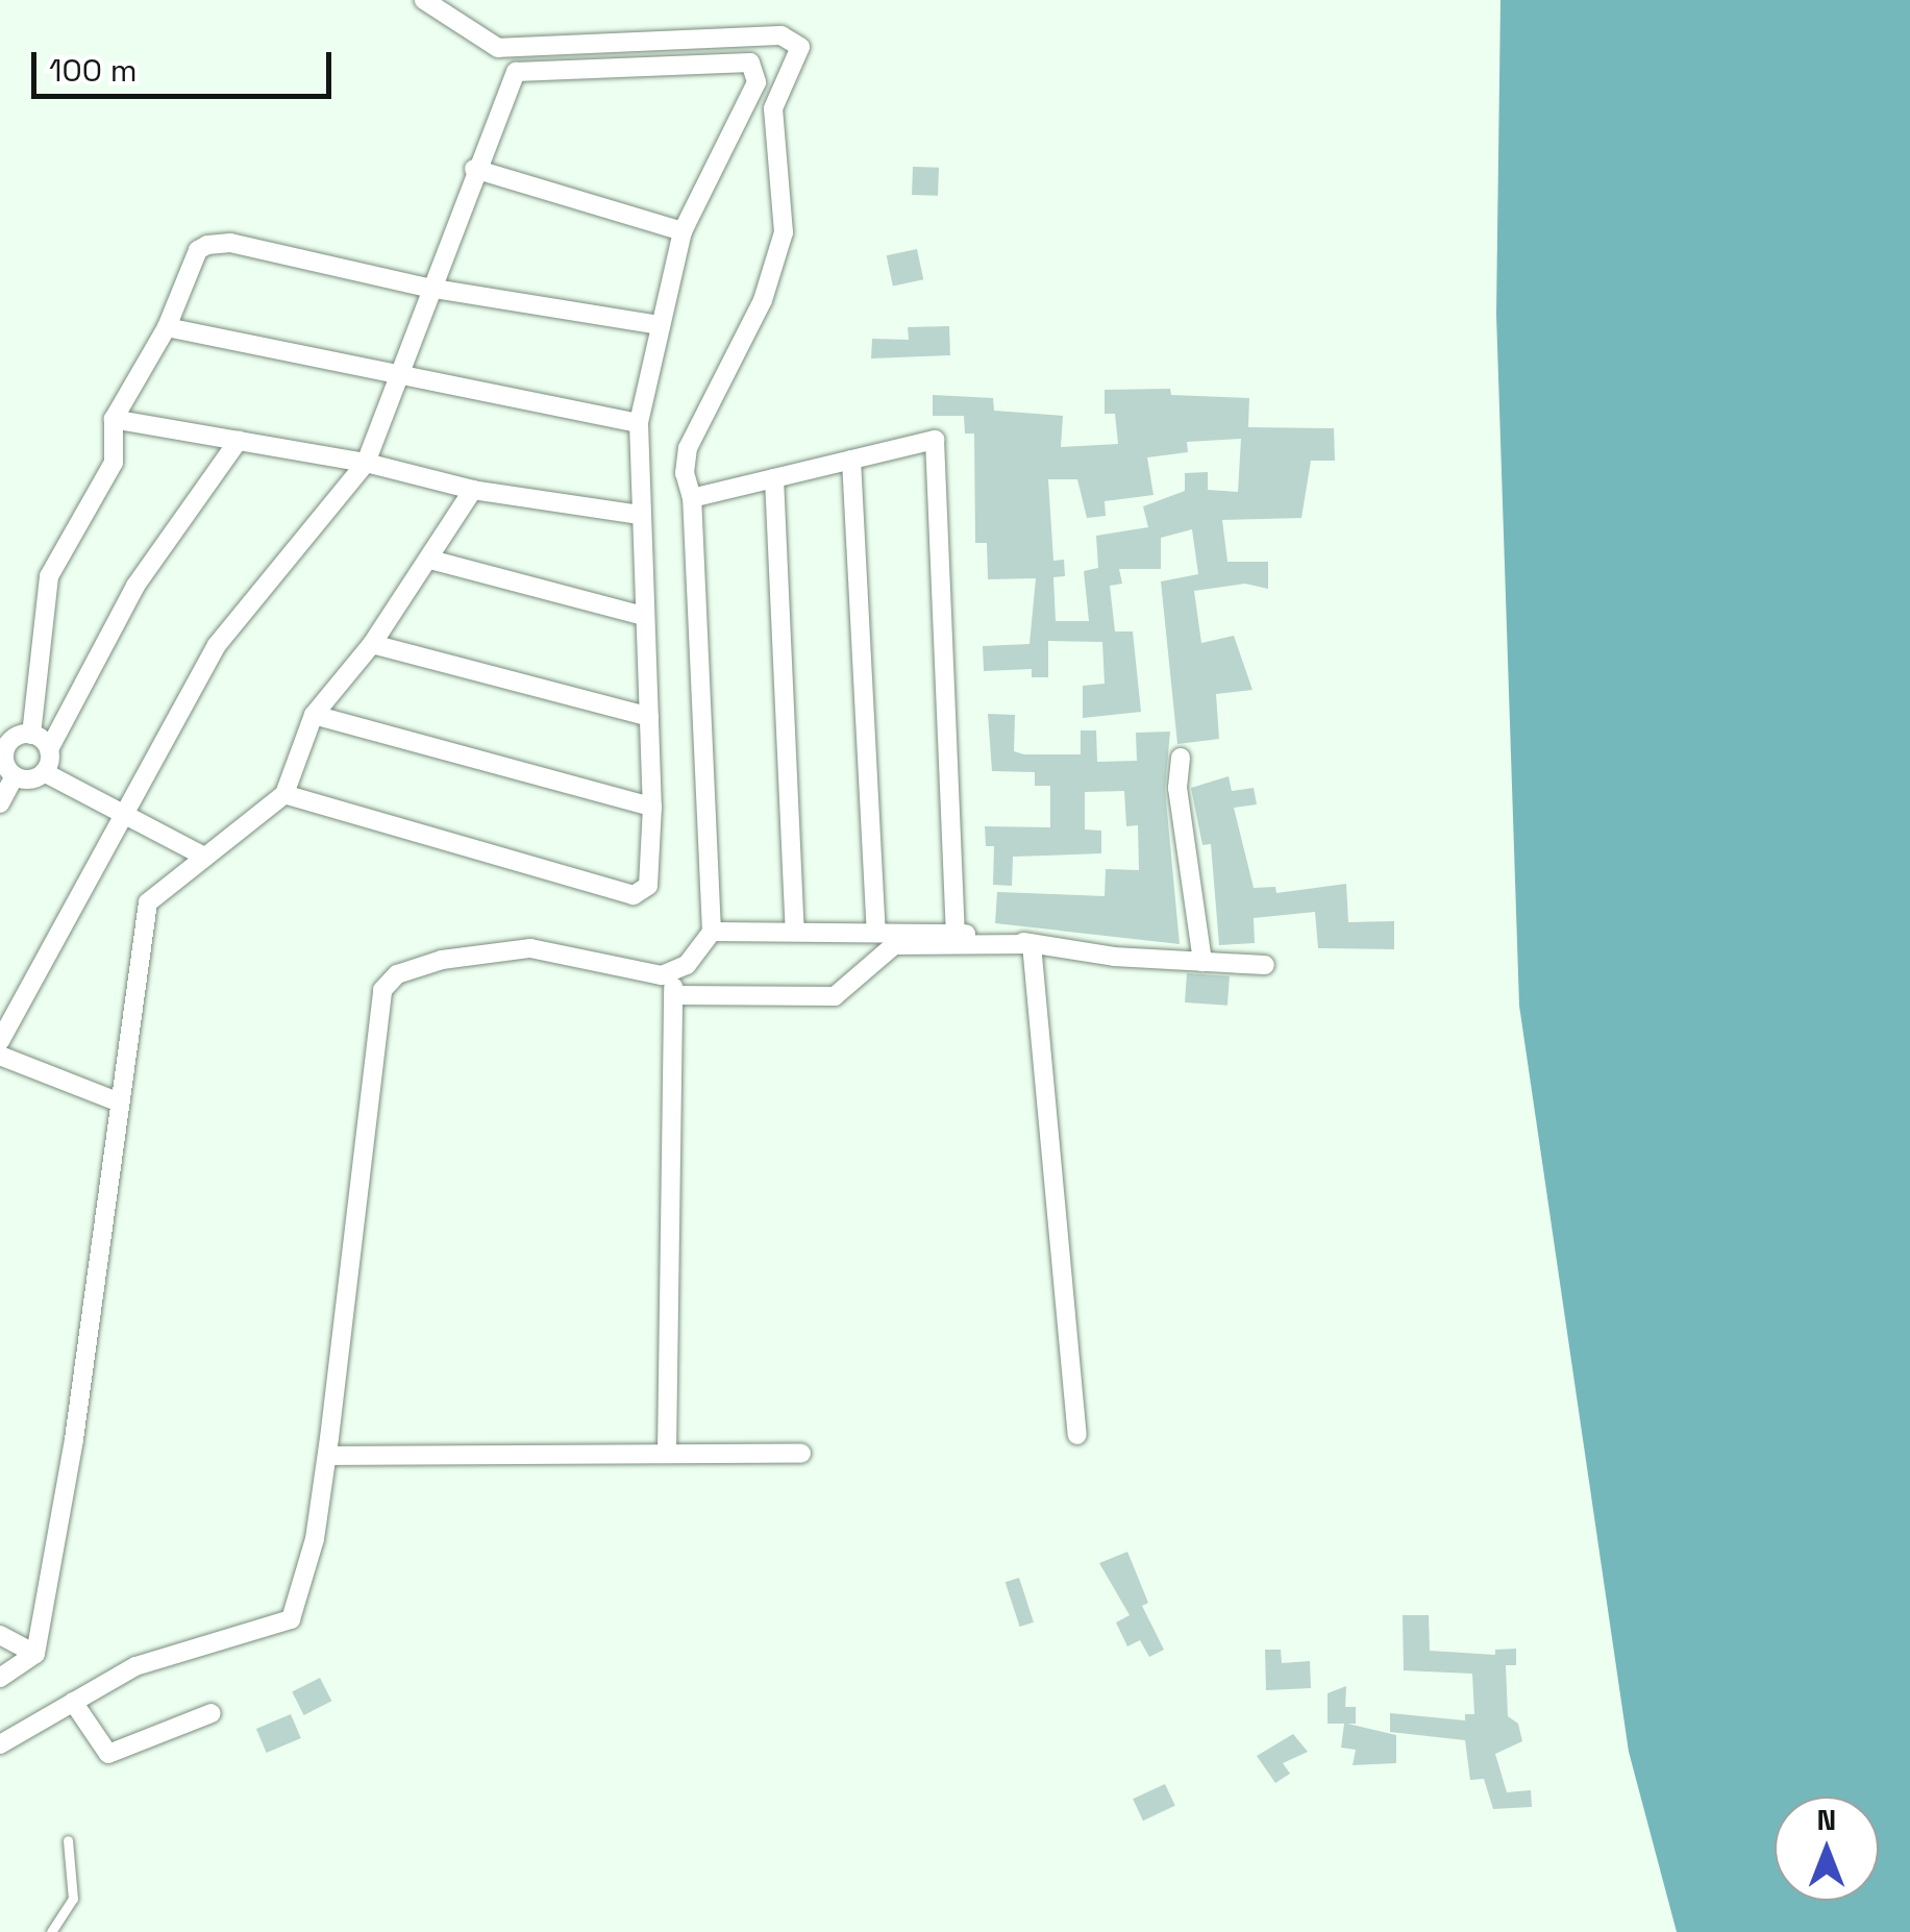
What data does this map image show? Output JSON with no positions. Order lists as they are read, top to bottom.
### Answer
{
  "scale_bar": "100 m",
  "north": "top"
}
